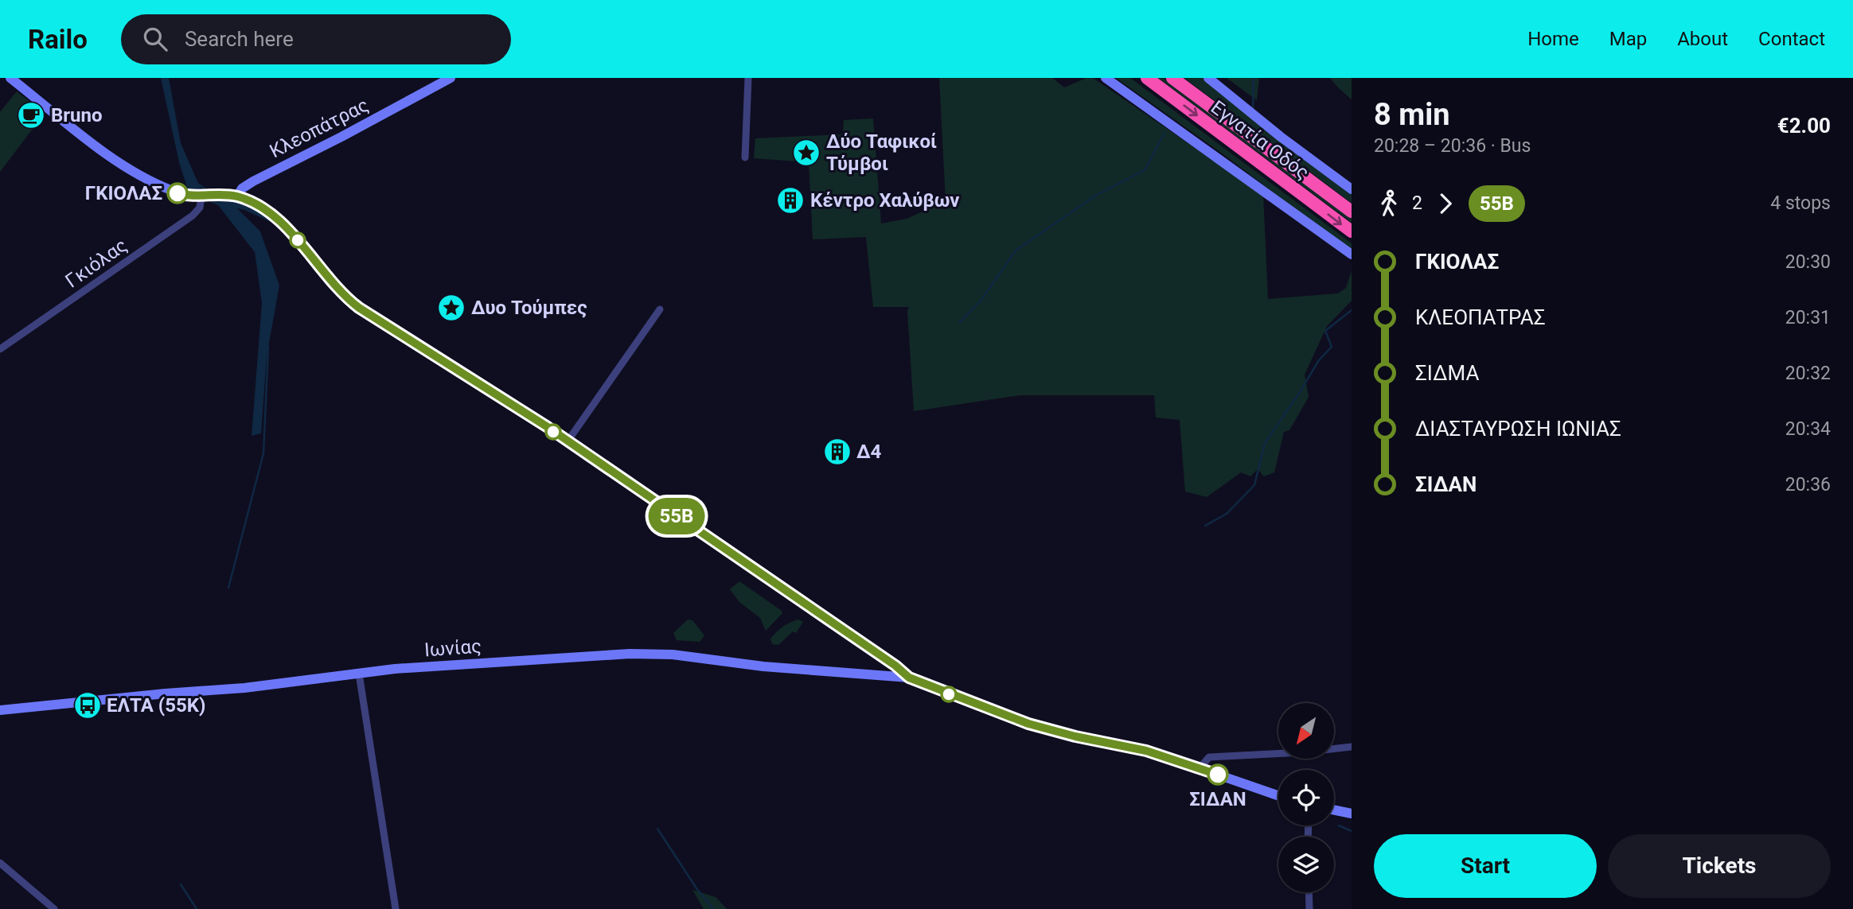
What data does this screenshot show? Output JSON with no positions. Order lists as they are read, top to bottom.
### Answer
{
  "streets": {
    "highway": ["Εγνατία Οδός"],
    "street": ["Κλεοπάτρας", "Γκιόλας", "Ιωνίας"]
  },
  "places": {
    "cafe": ["Bruno"],
    "place": ["Δύο Ταφικοί Τύμβοι", "Δυο Τούμπες"],
    "other": ["ΓΚΙΟΛΑΣ", "ΣΙΔΑΝ"],
    "building": ["Κέντρο Χαλύβων", "Δ4"],
    "bus stop": ["ΕΛΤΑ (55Κ)"]
  },
  "lines": ["bus line 55Β"],
  "north": "bottom left",
  "page": {
    "header": "Railo",
    "search": "Search here",
    "nav": [
      "Home",
      "Map",
      "About",
      "Contact"
    ],
    "on_map": "55Β",
    "heading": ["8 min", "20:28 – 20:36 · Bus", "€2.00"],
    "legs": ["2", "55Β", "4 stops"],
    "list": [
      {
        "name": "ΓΚΙΟΛΑΣ",
        "value": "20:30"
      },
      {
        "name": "ΚΛΕΟΠΑΤΡΑΣ",
        "value": "20:31"
      },
      {
        "name": "ΣΙΔΜΑ",
        "value": "20:32"
      },
      {
        "name": "ΔΙΑΣΤΑΥΡΩΣΗ ΙΩΝΙΑΣ",
        "value": "20:34"
      },
      {
        "name": "ΣΙΔΑΝ",
        "value": "20:36"
      }
    ],
    "buttons": ["Start", "Tickets"]
  }
}
